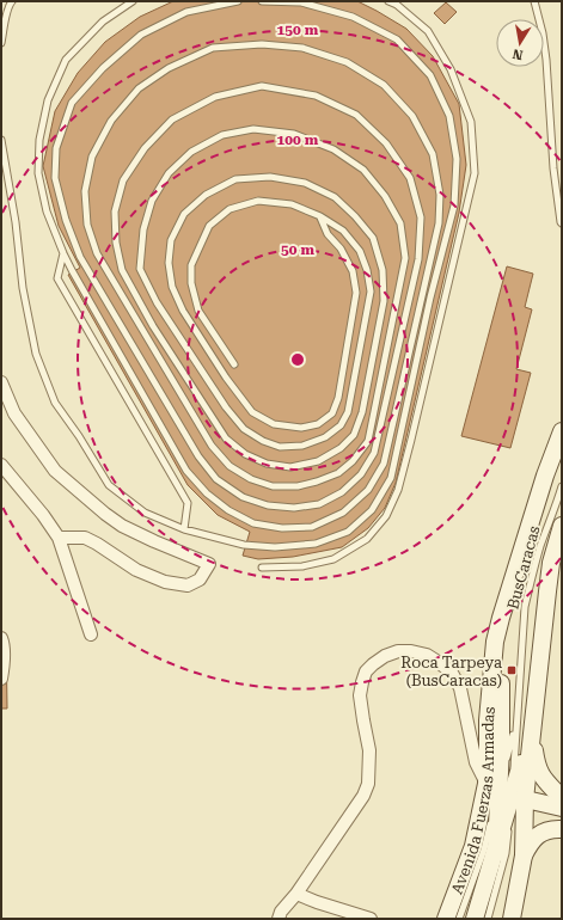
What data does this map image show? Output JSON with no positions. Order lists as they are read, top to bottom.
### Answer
{
  "streets": {
    "main road": ["Avenida Fuerzas Armadas"],
    "lane": ["BusCaracas"]
  },
  "crossings": [
    ["BusCaracas", "Avenida Fuerzas Armadas"]
  ],
  "places": {
    "transit": ["Roca Tarpeya (BusCaracas)"]
  },
  "north": "bottom",
  "rings": ["150 m", "100 m", "50 m"]
}
